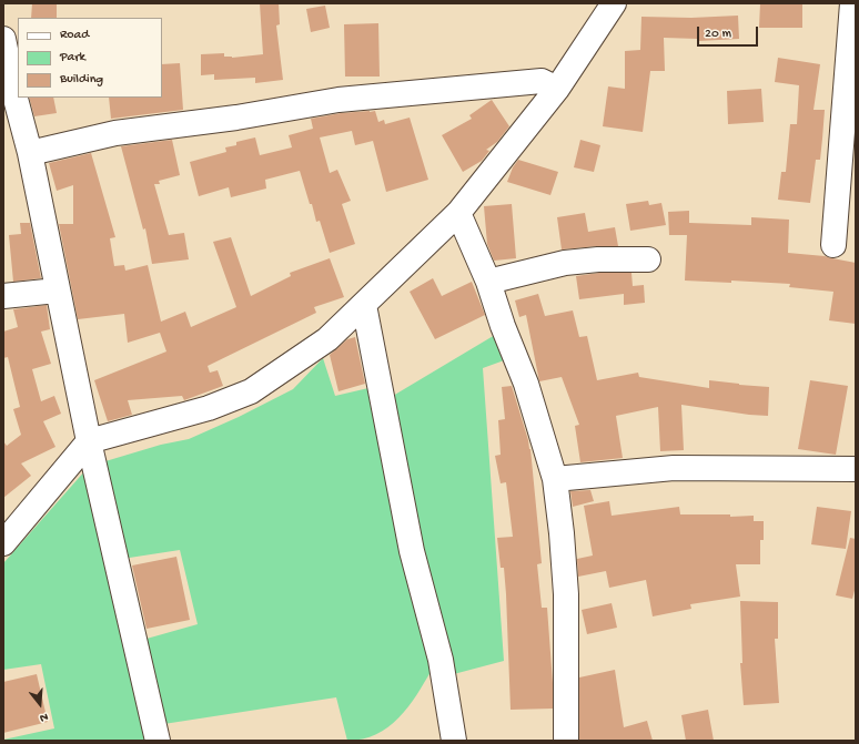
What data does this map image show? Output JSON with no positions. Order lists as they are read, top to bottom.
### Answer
{
  "legend": ["Road", "Park", "Building"],
  "scale_bar": "20 m",
  "north": "bottom"
}
